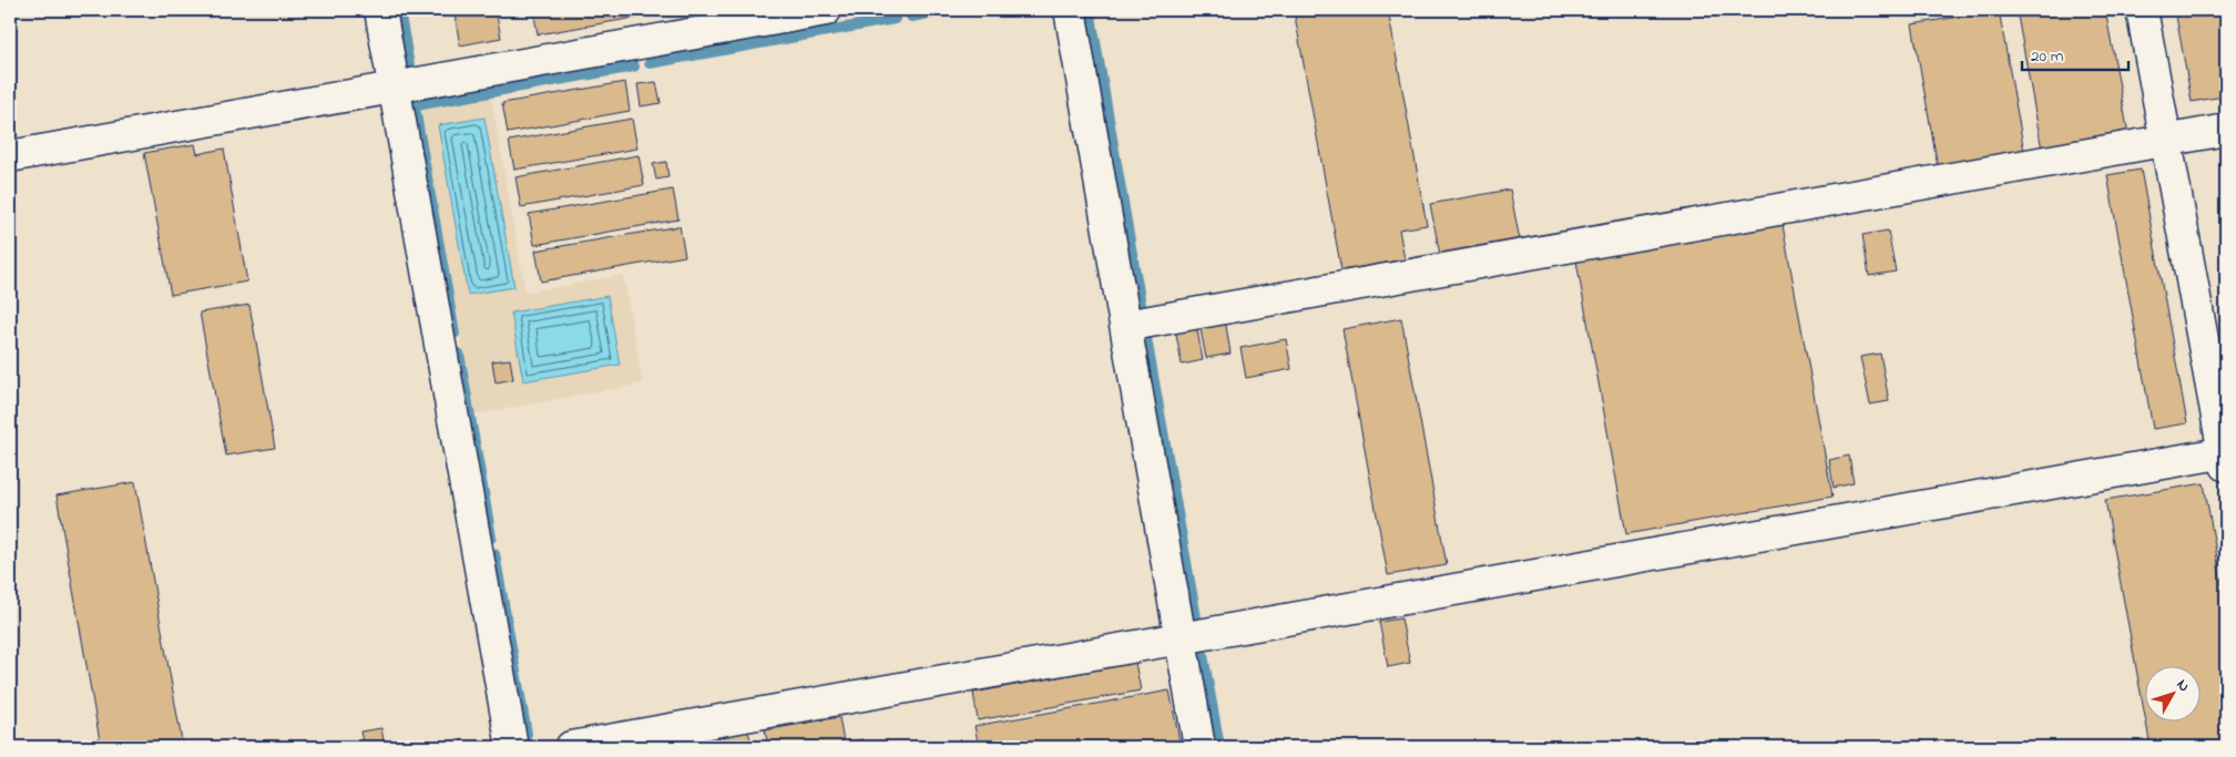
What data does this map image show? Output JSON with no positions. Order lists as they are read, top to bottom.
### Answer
{
  "scale_bar": "20 m",
  "north": "top right"
}
